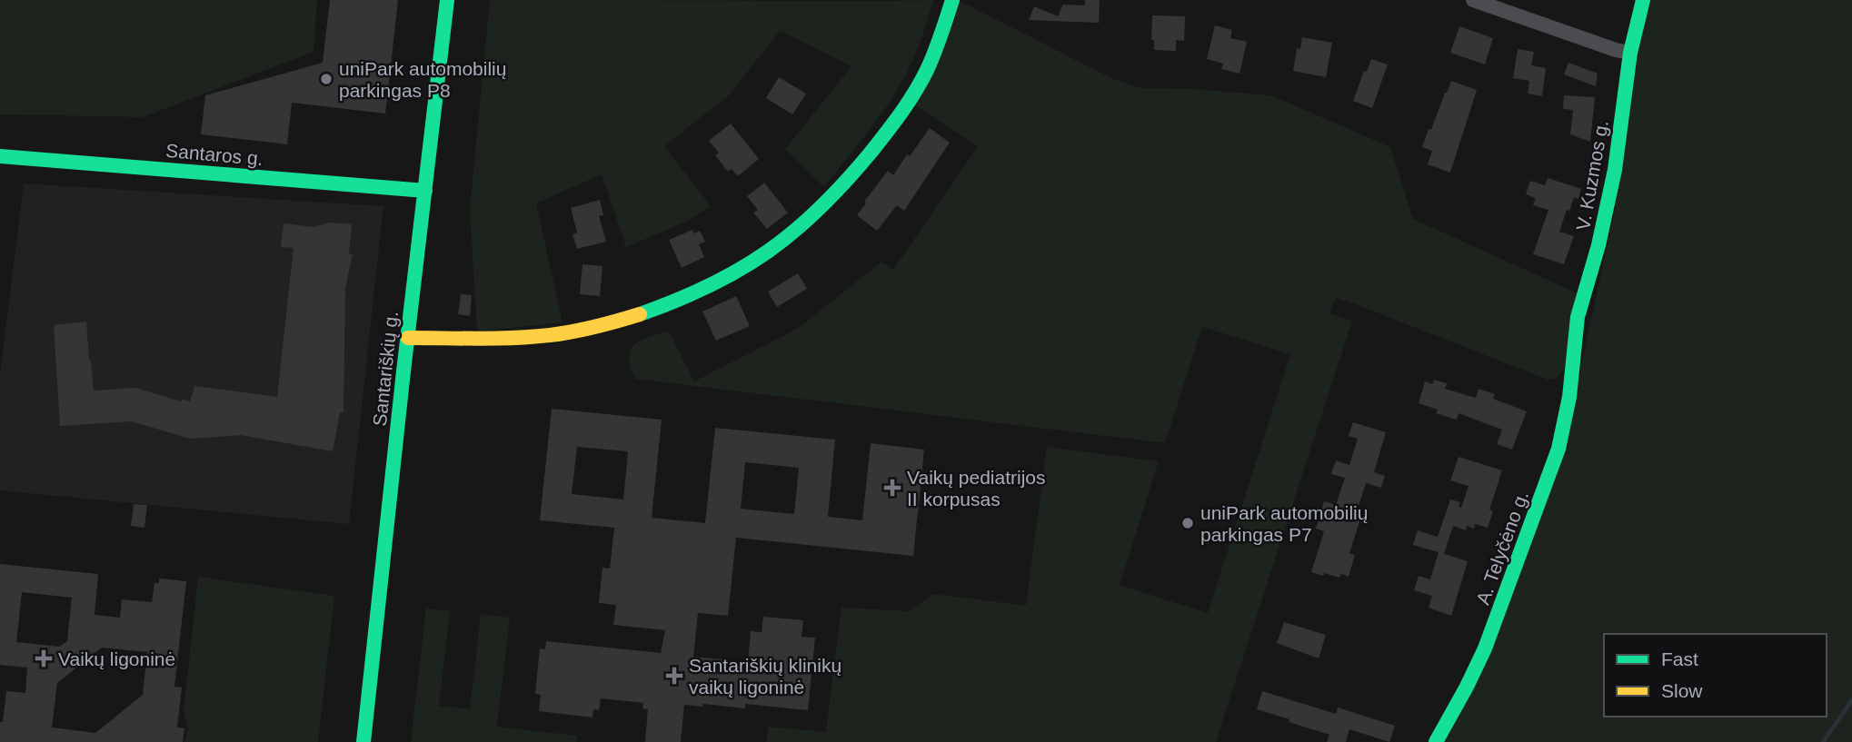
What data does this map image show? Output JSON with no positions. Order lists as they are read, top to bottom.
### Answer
{
  "streets": {
    "street": [
      "Santaros g.",
      "V. Kuzmos g.",
      "Santariškių g.",
      "A. Telyčėno g."
    ]
  },
  "crossings": [
    ["Santaros g.", "Santariškių g."],
    ["V. Kuzmos g.", "A. Telyčėno g."]
  ],
  "places": {
    "other": ["uniPark automobilių parkingas P8", "uniPark automobilių parkingas P7"],
    "health": ["Vaikų pediatrijos II korpusas", "Vaikų ligoninė", "Santariškių klinikų vaikų ligoninė"]
  },
  "legend": ["Fast", "Slow"]
}
